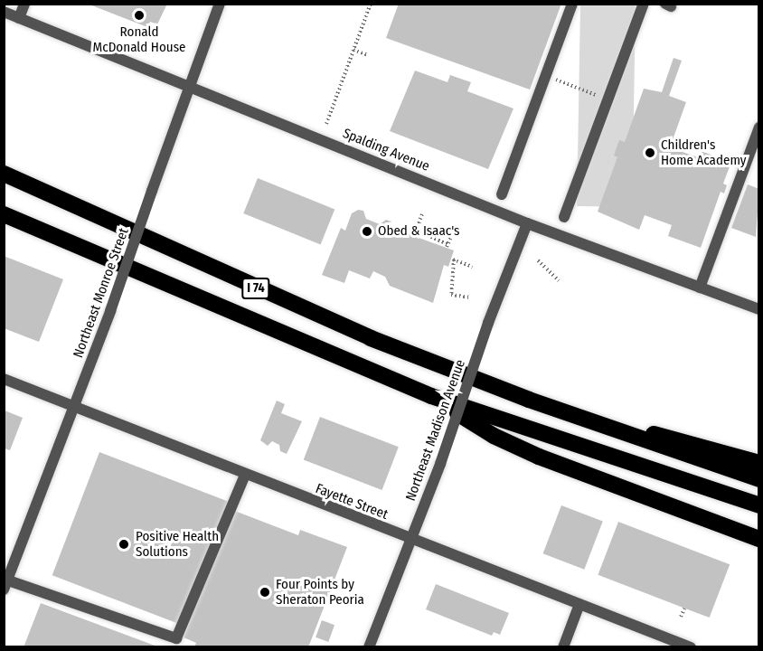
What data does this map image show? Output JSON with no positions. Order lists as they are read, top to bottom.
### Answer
{
  "streets": {
    "highway": ["I 74"],
    "street": [
      "Spalding Avenue",
      "Northeast Monroe Street",
      "Northeast Madison Avenue",
      "Fayette Street"
    ]
  },
  "crossings": [
    ["Spalding Avenue", "Northeast Monroe Street"],
    ["Spalding Avenue", "Northeast Madison Avenue"],
    ["Northeast Monroe Street", "Fayette Street"],
    ["Northeast Madison Avenue", "Fayette Street"]
  ],
  "places": [
    "Ronald McDonald House",
    "Children's Home Academy",
    "Obed & Isaac's",
    "Positive Health Solutions",
    "Four Points by Sheraton Peoria"
  ]
}
